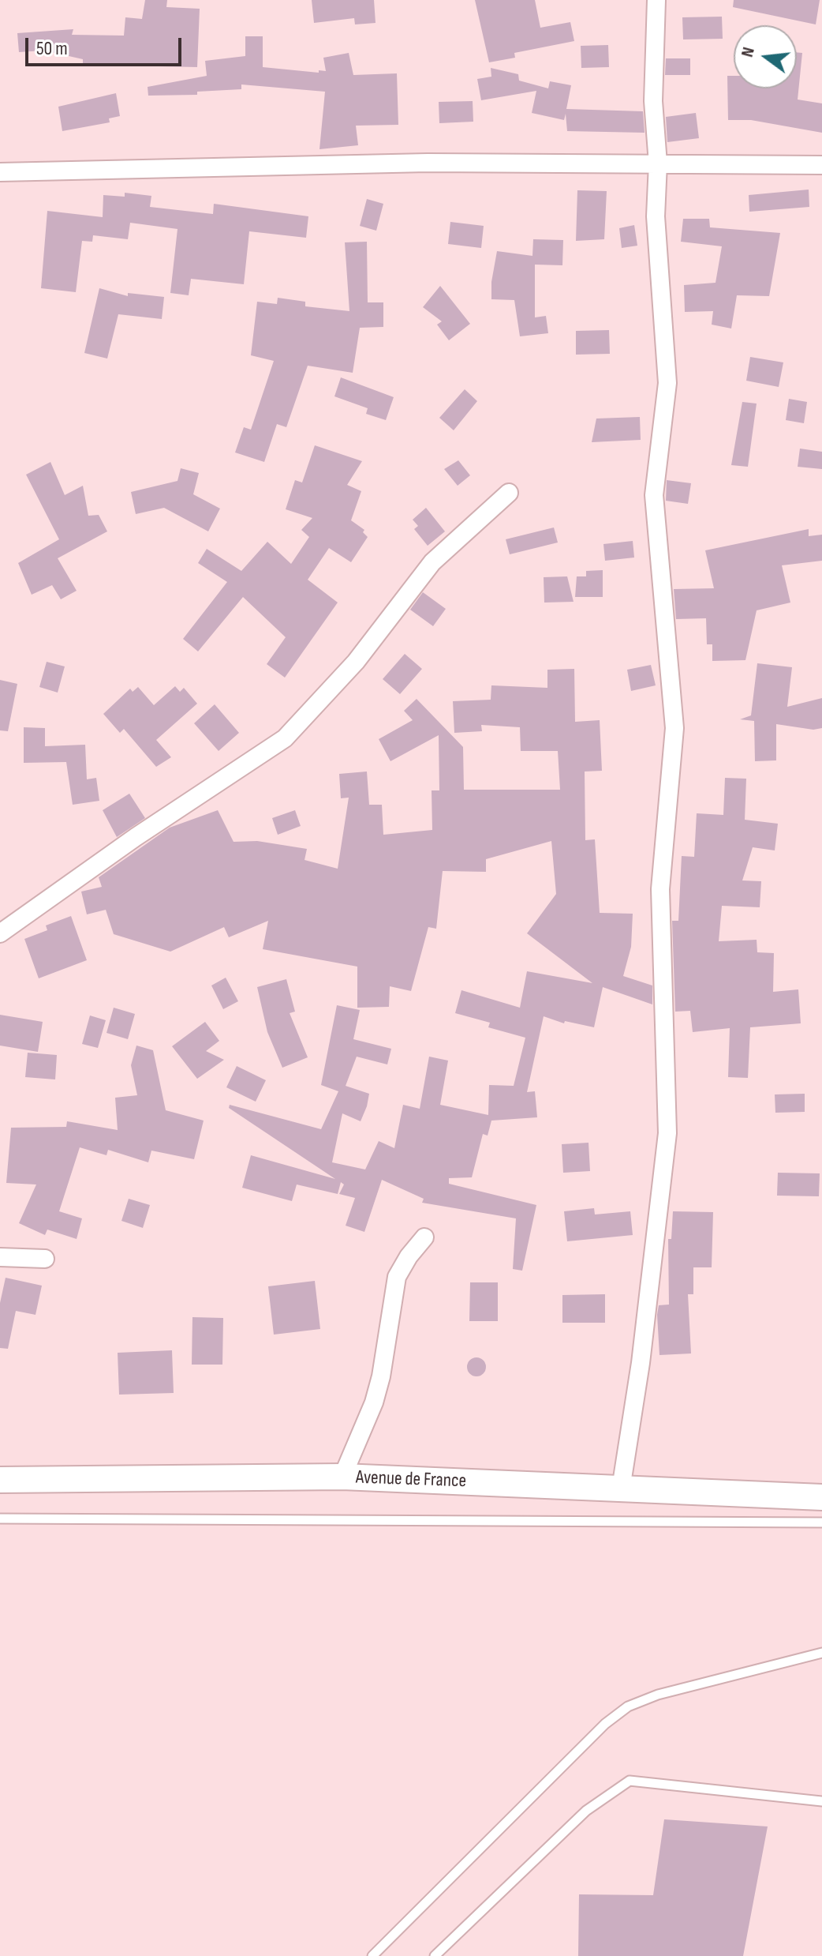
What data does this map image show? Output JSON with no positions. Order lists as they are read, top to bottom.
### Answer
{
  "streets": {
    "street": ["Avenue de France"]
  },
  "scale_bar": "50 m",
  "north": "left"
}
